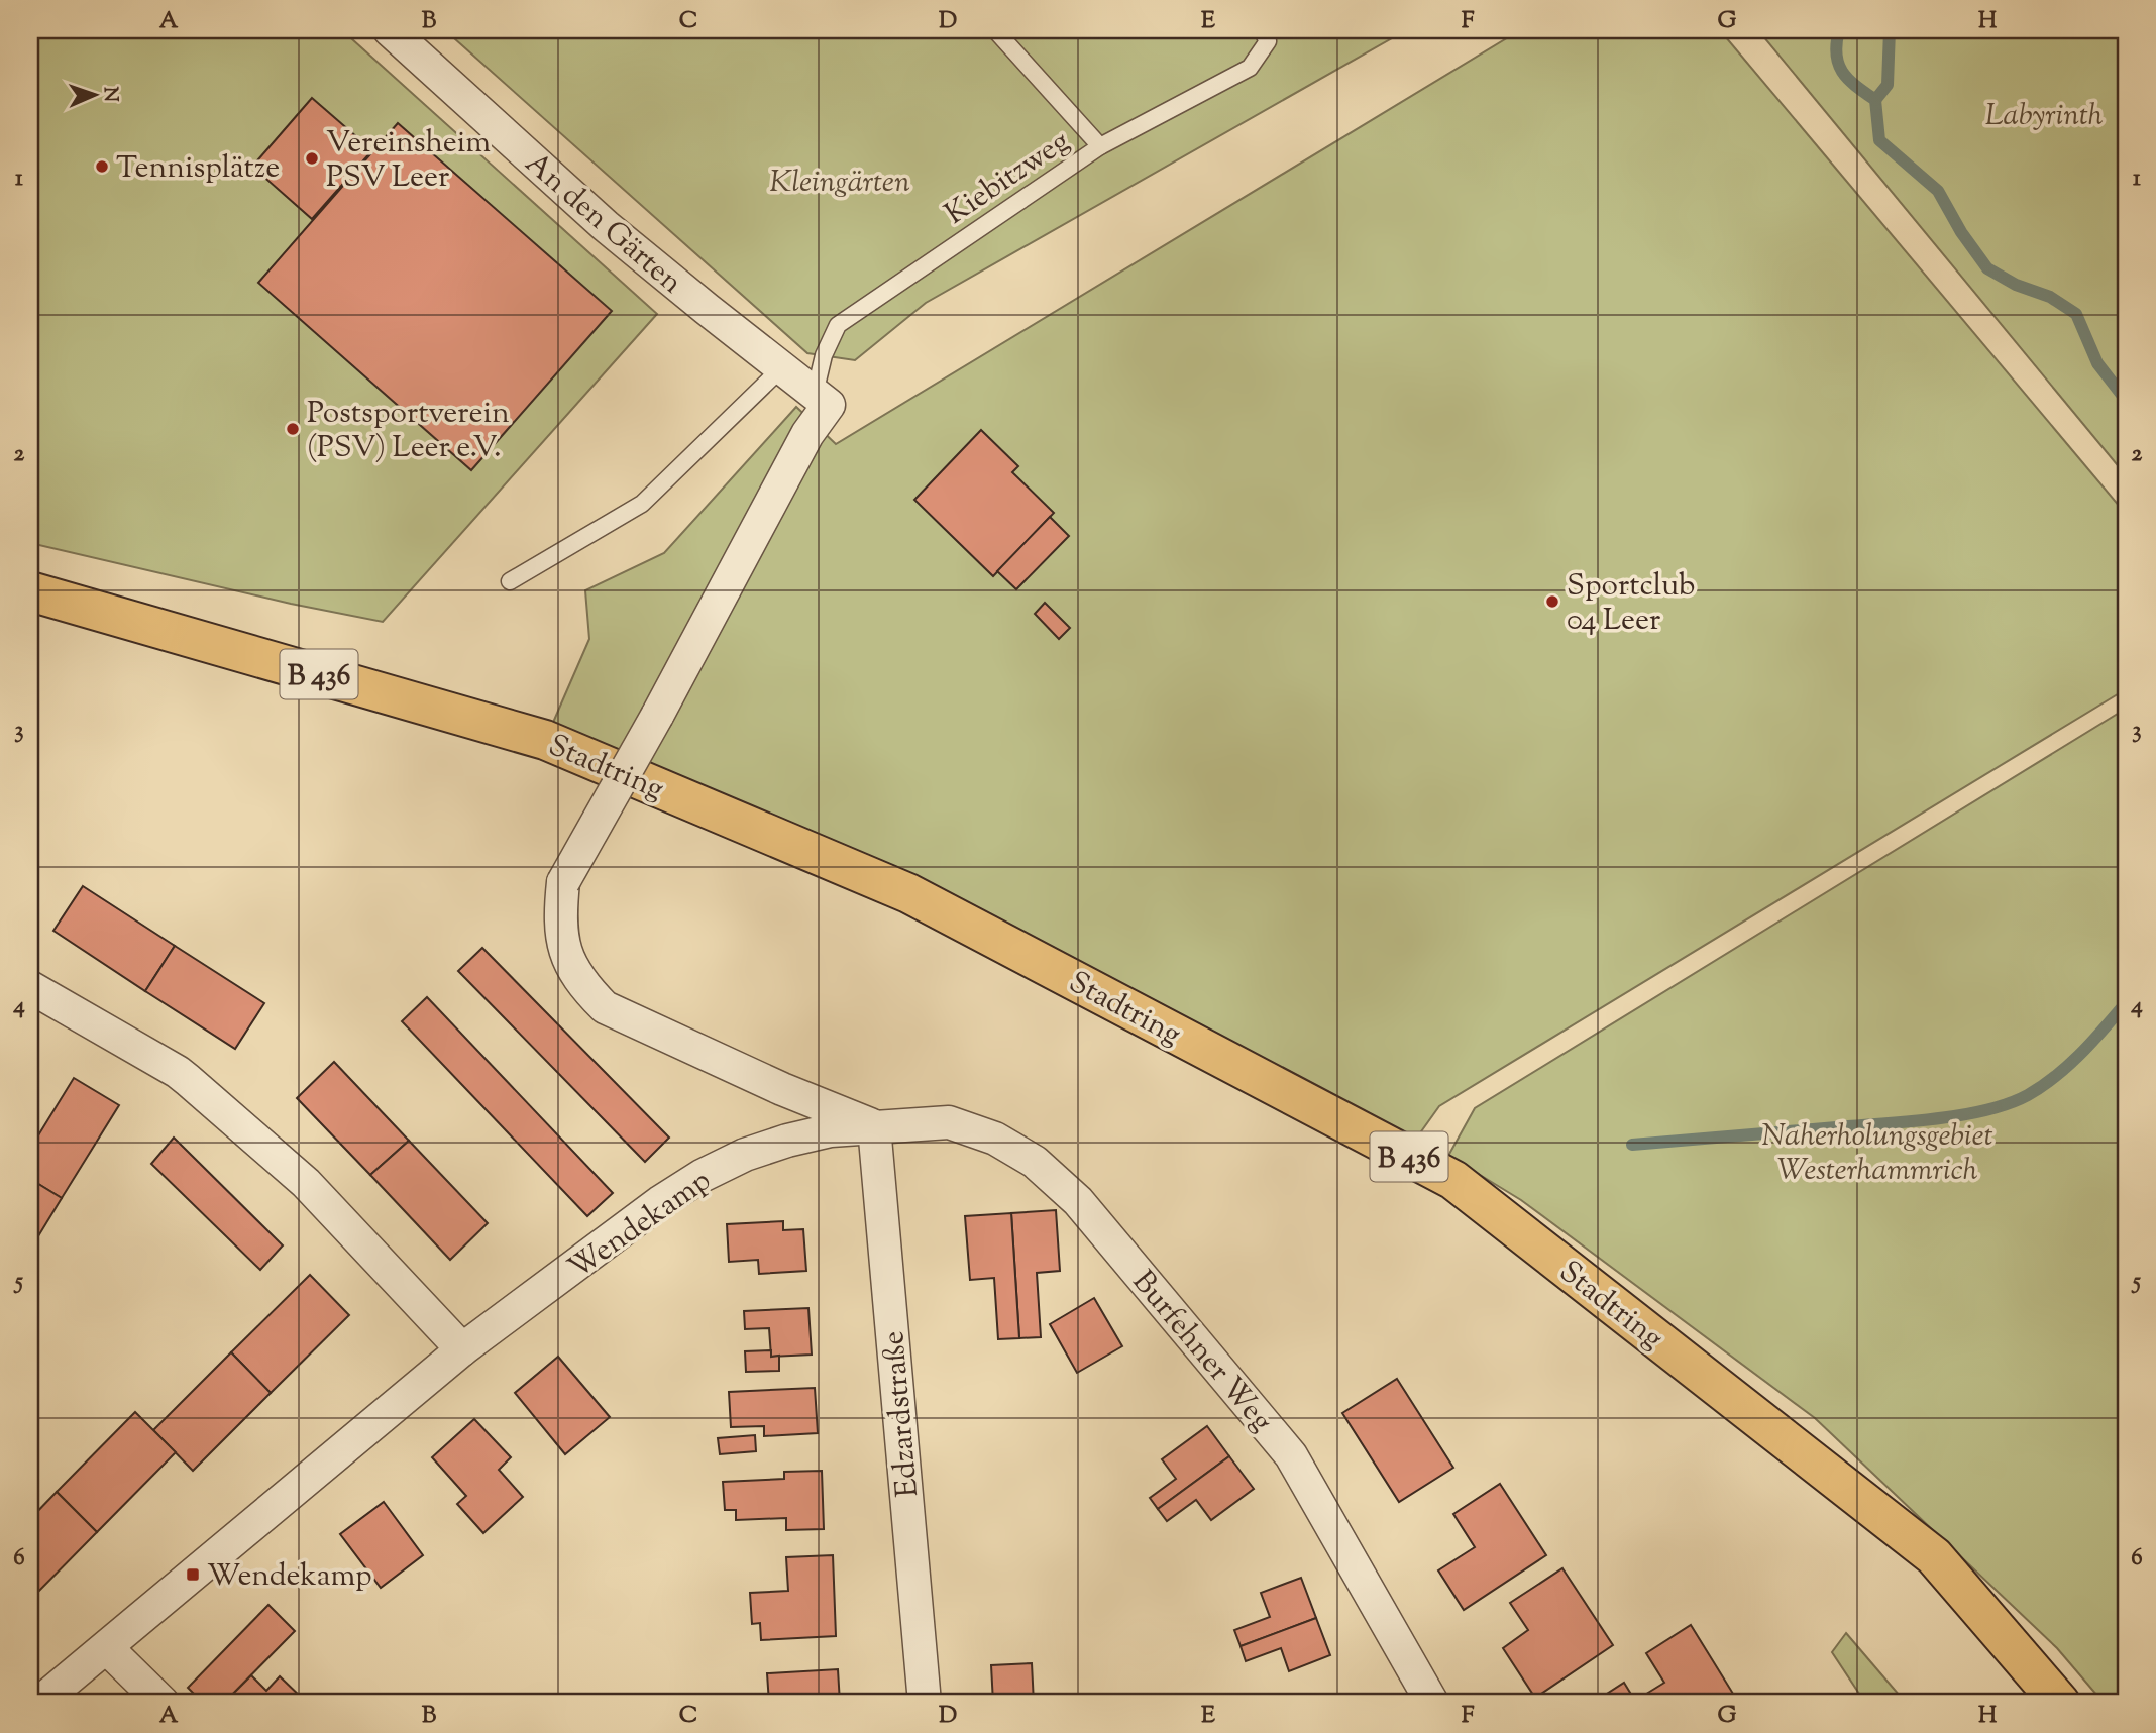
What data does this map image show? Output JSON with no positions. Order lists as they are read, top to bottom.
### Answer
{
  "streets": {
    "highway": ["B 436", "Stadtring"],
    "street": [
      "An den Gärten",
      "Wendekamp",
      "Burfehner Weg",
      "Edzardstraße"
    ],
    "lane": ["Kiebitzweg"]
  },
  "crossings": [
    ["Kiebitzweg", "An den Gärten"],
    ["Wendekamp", "Burfehner Weg"],
    ["Wendekamp", "Edzardstraße"],
    ["Burfehner Weg", "Edzardstraße"]
  ],
  "parks": ["Labyrinth", "Kleingärten", "Naherholungsgebiet Westerhammrich"],
  "places": {
    "other": [
      "Vereinsheim PSV Leer",
      "Tennisplätze",
      "Postsportverein (PSV) Leer e.V.",
      "Sportclub 04 Leer"
    ],
    "transit": ["Wendekamp"]
  },
  "north": "right",
  "grid": {
    "columns": [
      "A",
      "B",
      "C",
      "D",
      "E",
      "F",
      "G",
      "H"
    ],
    "rows": [
      "1",
      "2",
      "3",
      "4",
      "5",
      "6"
    ]
  }
}
